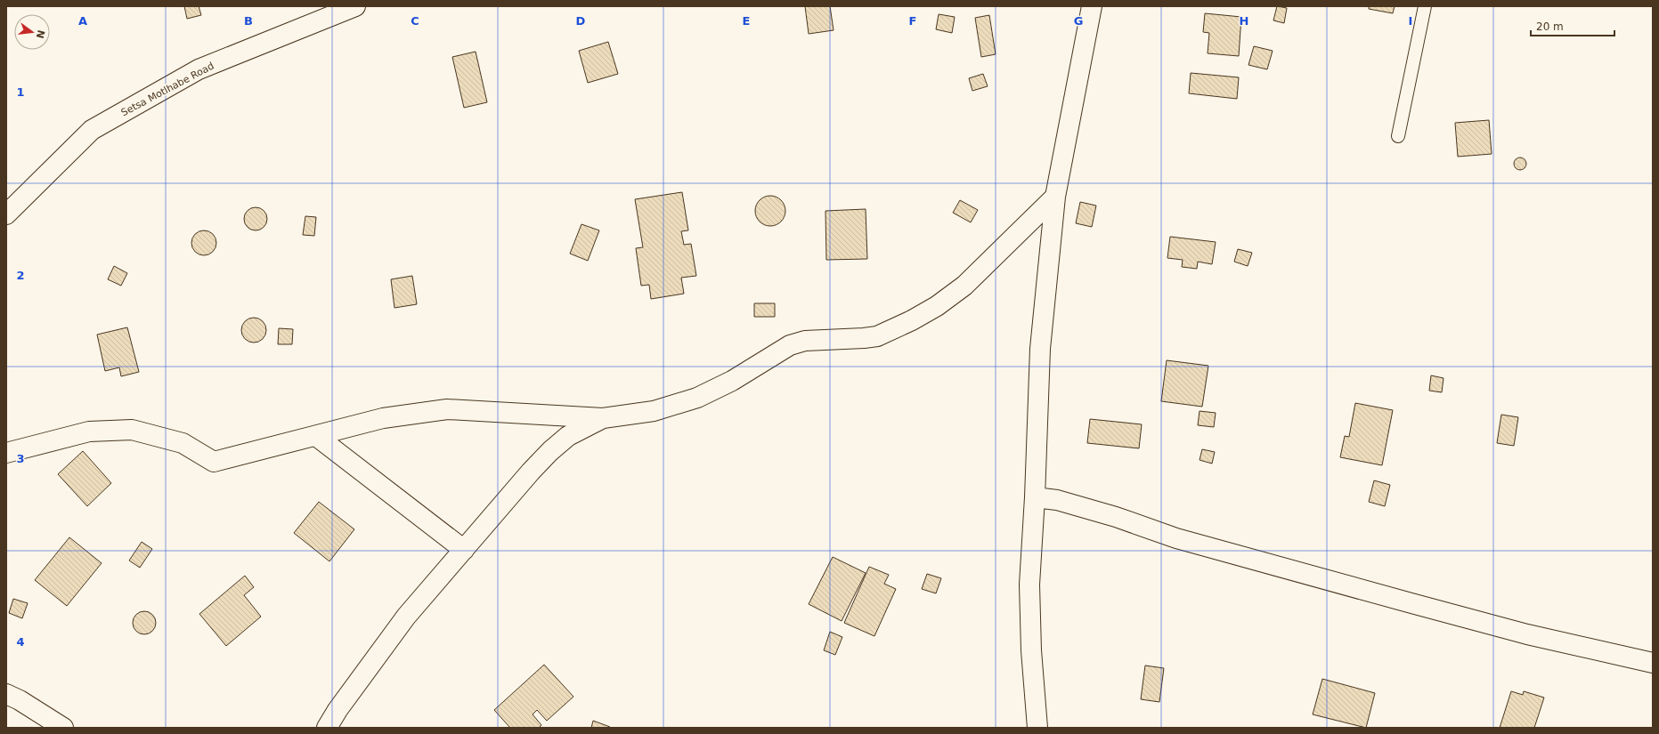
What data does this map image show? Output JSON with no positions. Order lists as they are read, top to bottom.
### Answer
{
  "streets": {
    "street": ["Setsa Motlhabe Road"]
  },
  "scale_bar": "20 m",
  "north": "right",
  "grid": {
    "columns": [
      "A",
      "B",
      "C",
      "D",
      "E",
      "F",
      "G",
      "H",
      "I"
    ],
    "rows": [
      "1",
      "2",
      "3",
      "4"
    ]
  }
}
